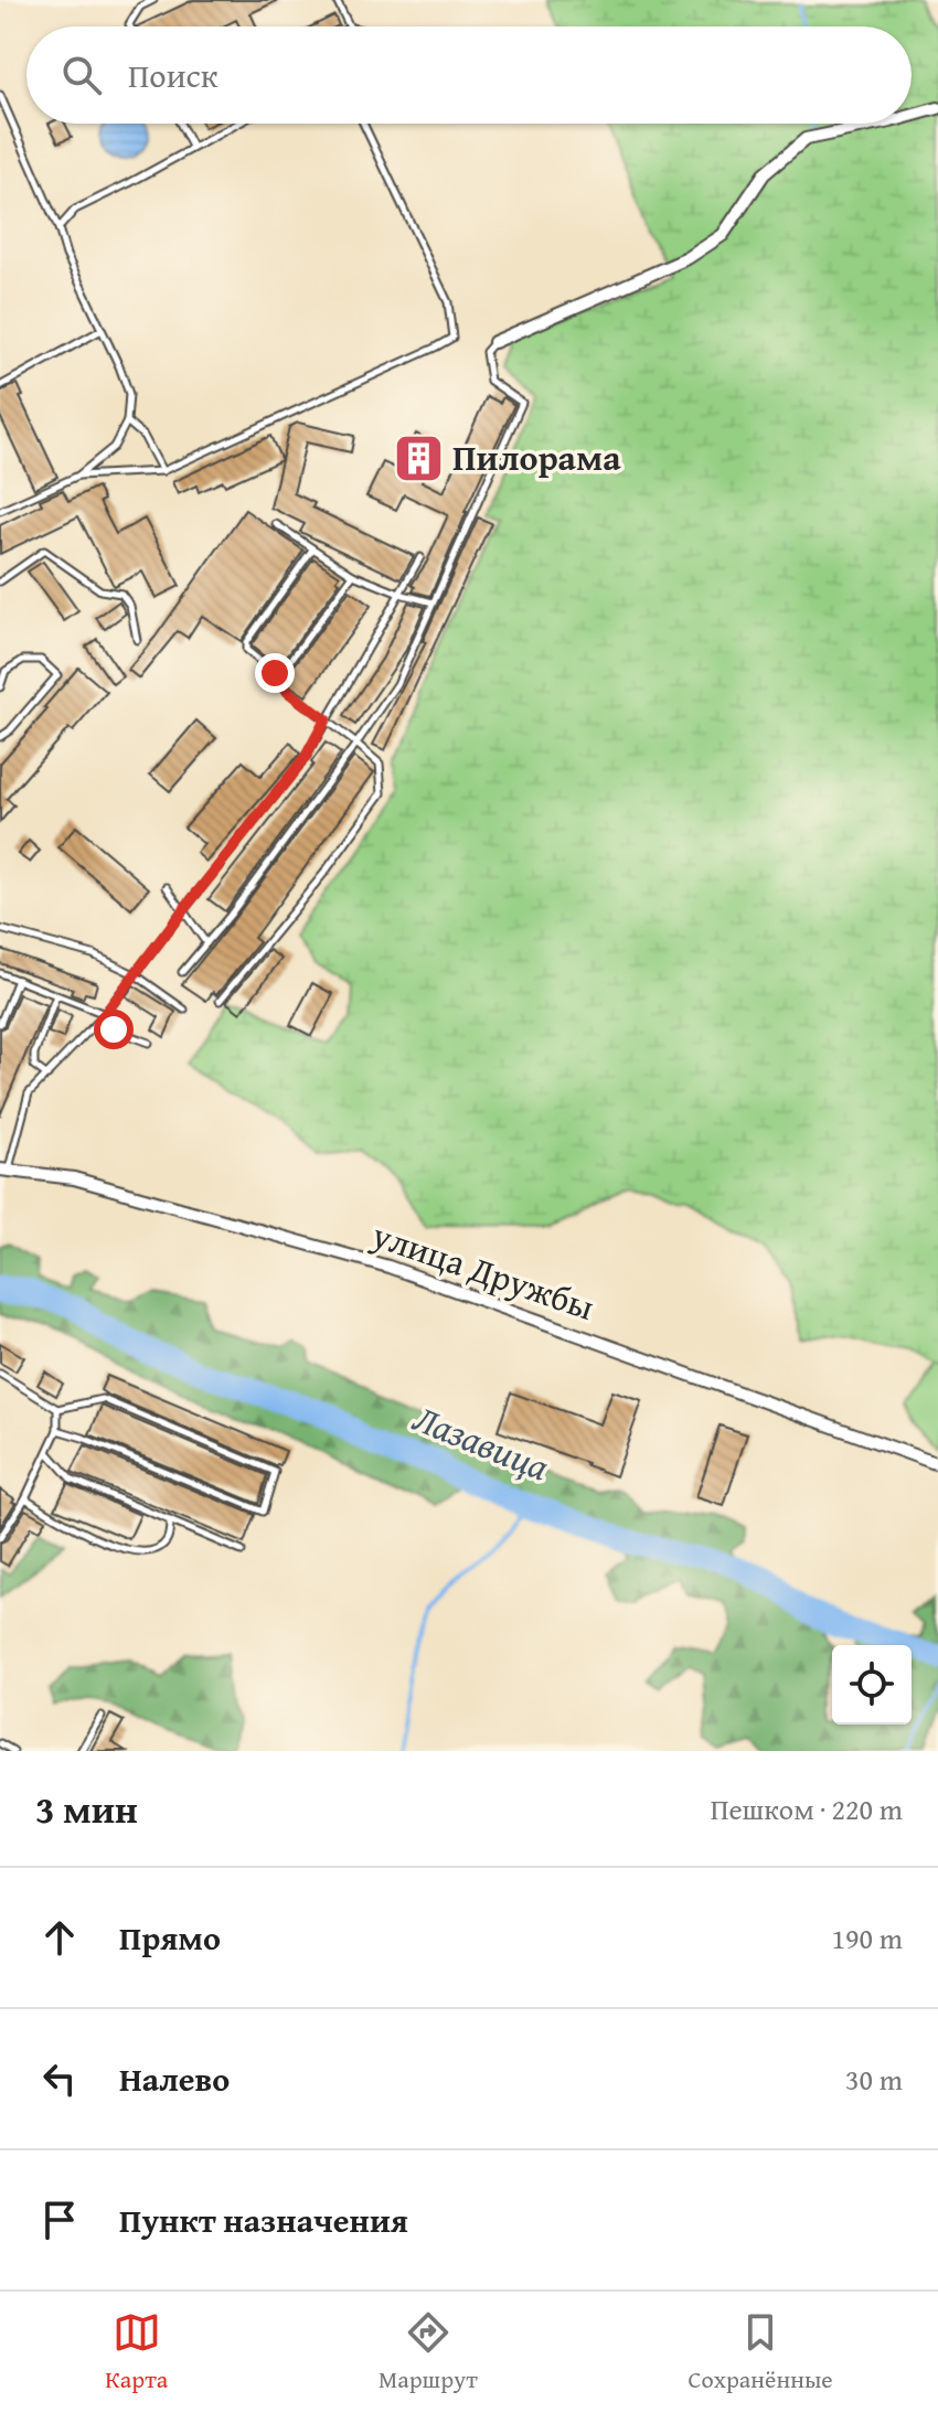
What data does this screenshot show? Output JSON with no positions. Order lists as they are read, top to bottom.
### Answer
{
  "streets": {
    "street": ["улица Дружбы"]
  },
  "water": ["Лазавица"],
  "places": {
    "building": ["Пилорама"]
  },
  "page": {
    "search": "Поиск",
    "heading": ["3 мин", "Пешком · 220 m"],
    "list": [
      ["Прямо", "190 m"],
      ["Налево", "30 m"],
      "Пункт назначения"
    ],
    "nav": ["Карта", "Маршрут", "Сохранённые"]
  }
}
